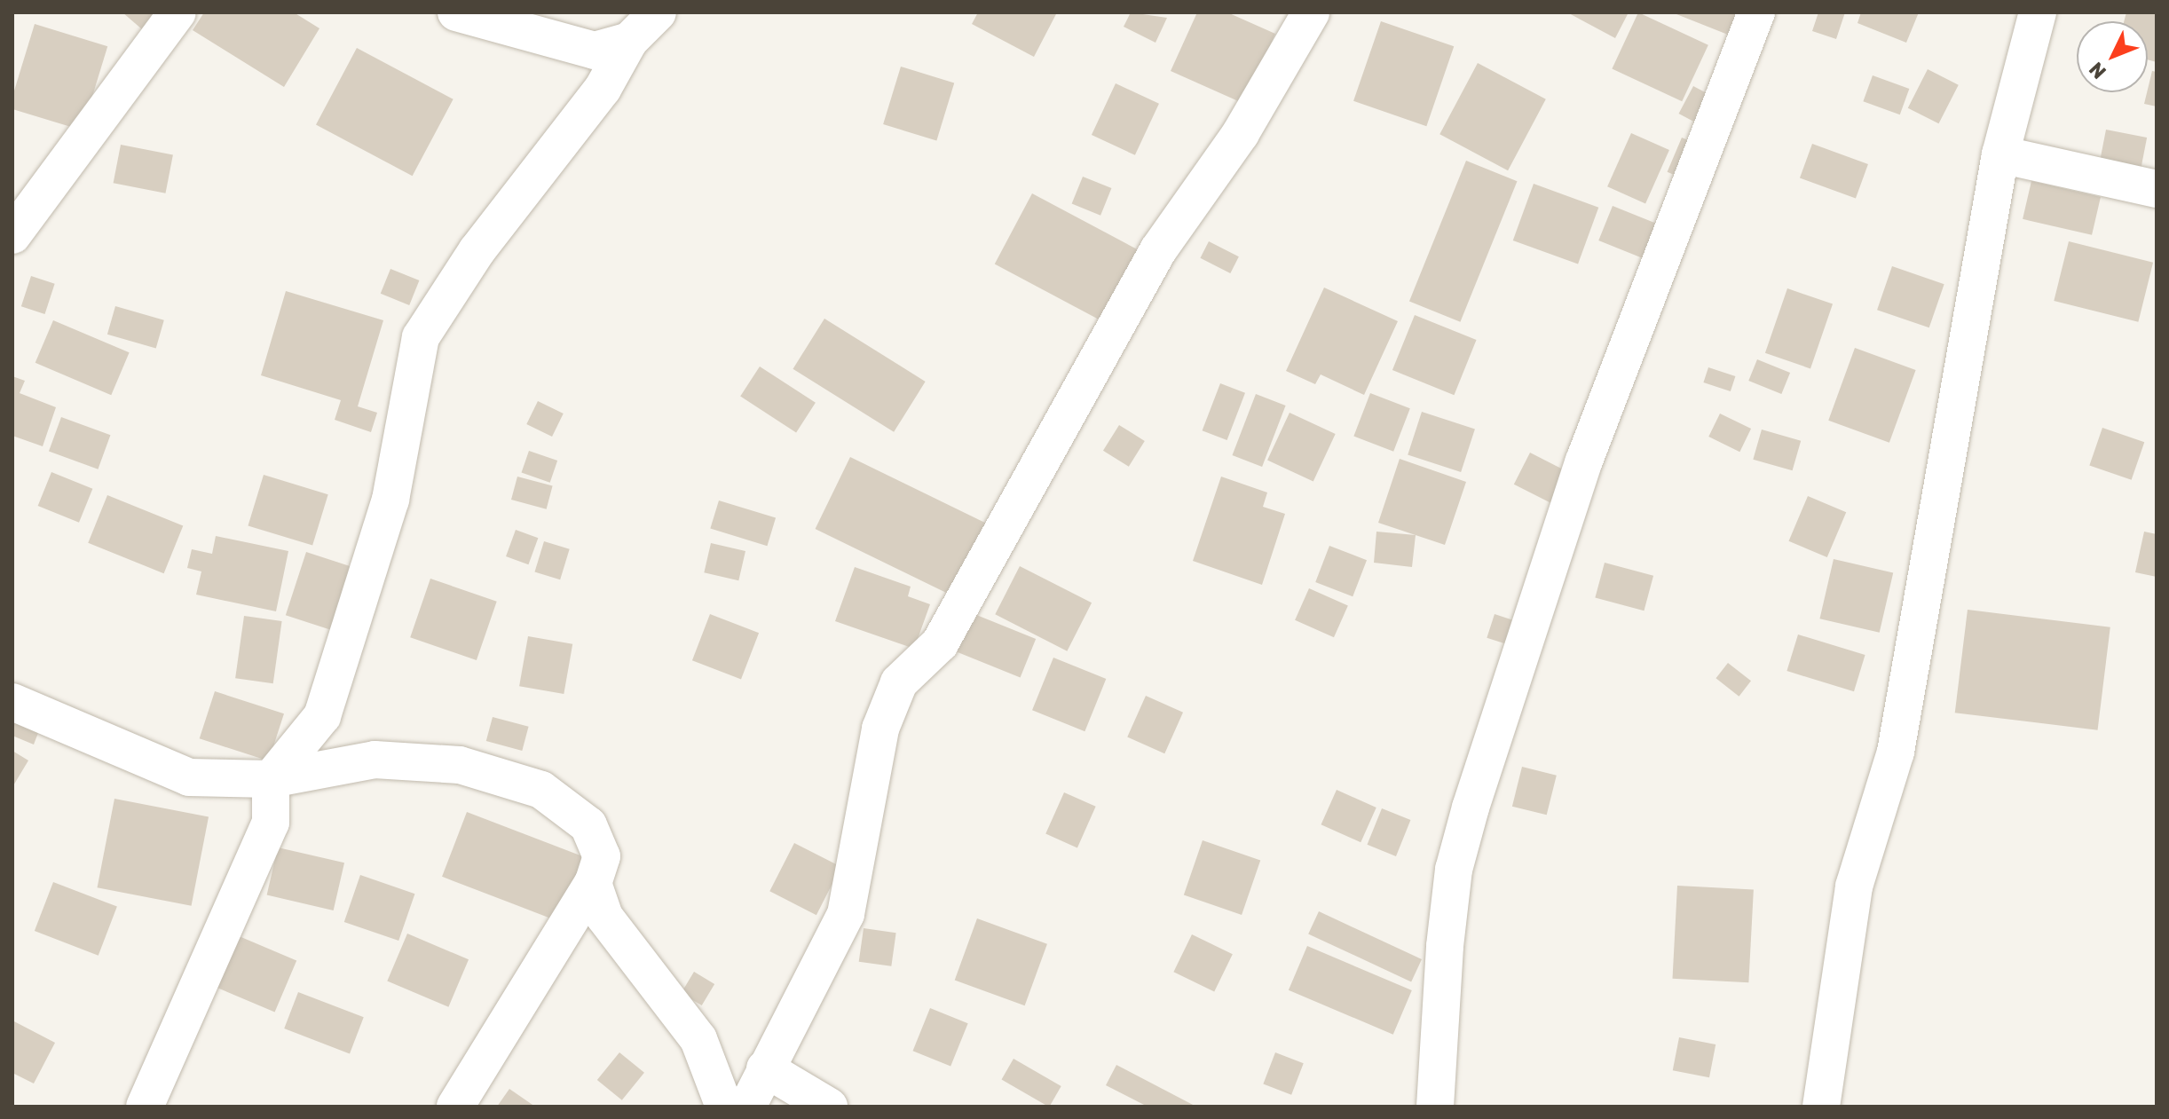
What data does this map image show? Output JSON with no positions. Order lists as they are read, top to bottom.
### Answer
{
  "north": "bottom left"
}
